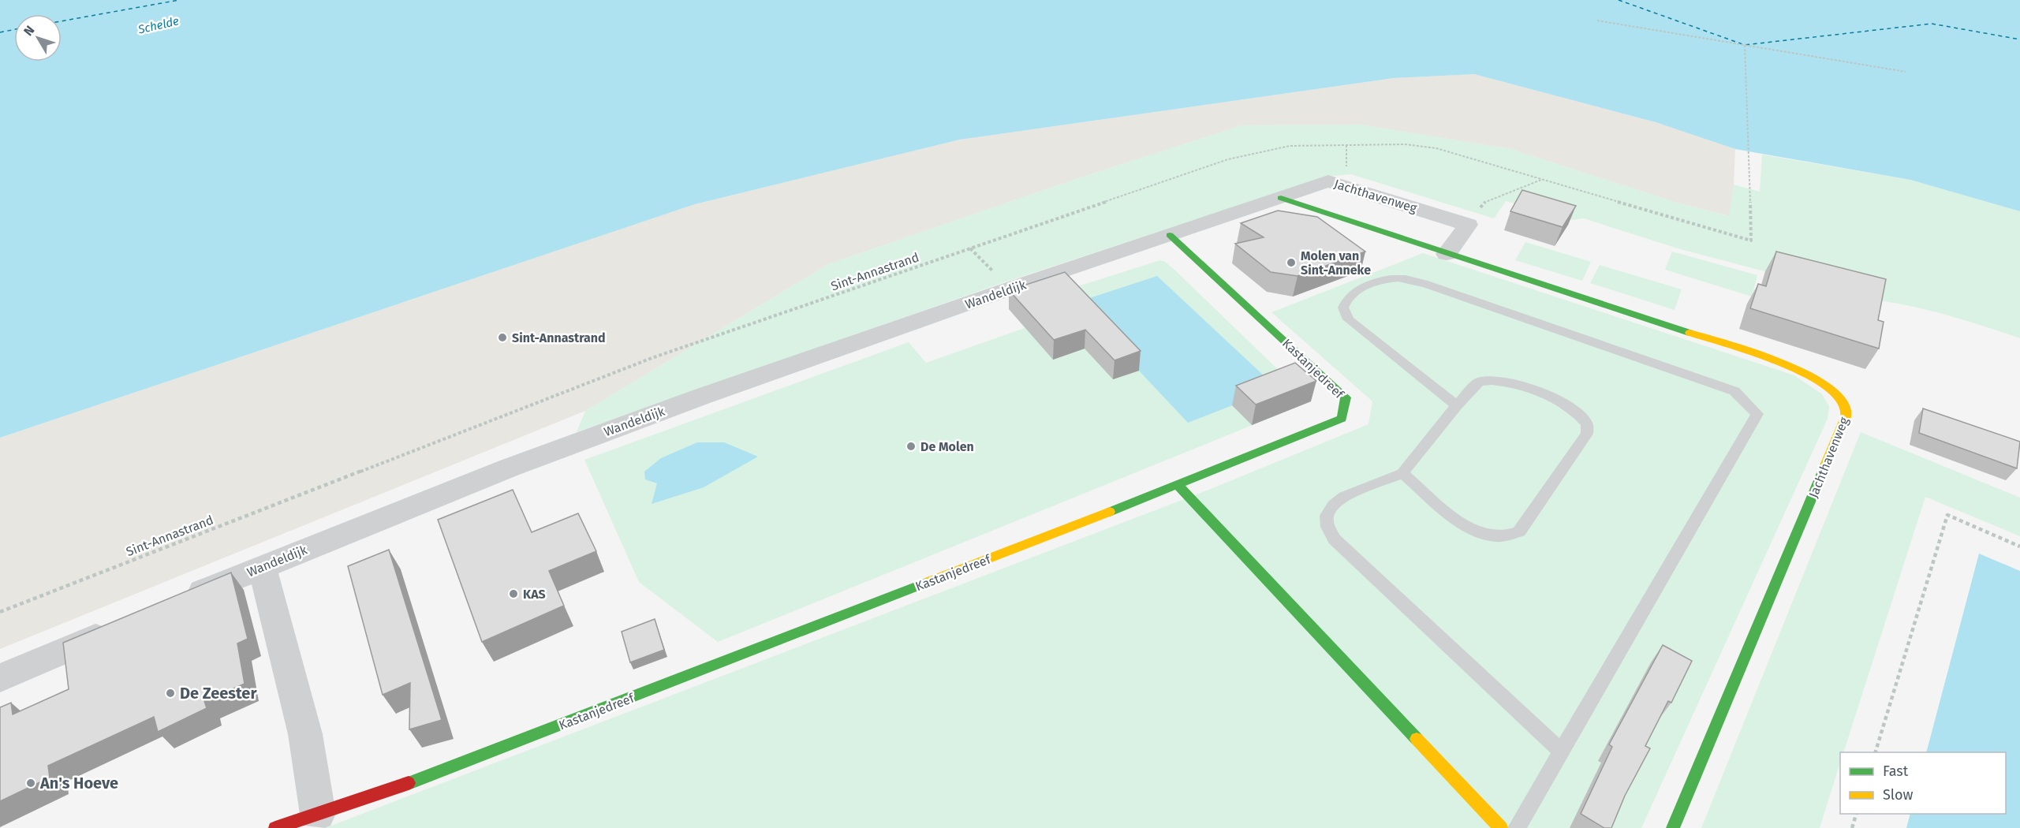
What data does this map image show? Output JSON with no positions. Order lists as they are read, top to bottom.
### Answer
{
  "streets": {
    "street": ["Jachthavenweg", "Wandeldijk", "Kastanjedreef"],
    "path": ["Sint-Annastrand"]
  },
  "crossings": [
    ["Jachthavenweg", "Wandeldijk"],
    ["Wandeldijk", "Kastanjedreef"]
  ],
  "water": ["Schelde"],
  "places": [
    "Molen van Sint-Anneke",
    "Sint-Annastrand",
    "De Molen",
    "KAS",
    "De Zeester",
    "An's Hoeve"
  ],
  "legend": ["Fast", "Slow"],
  "north": "top left"
}
